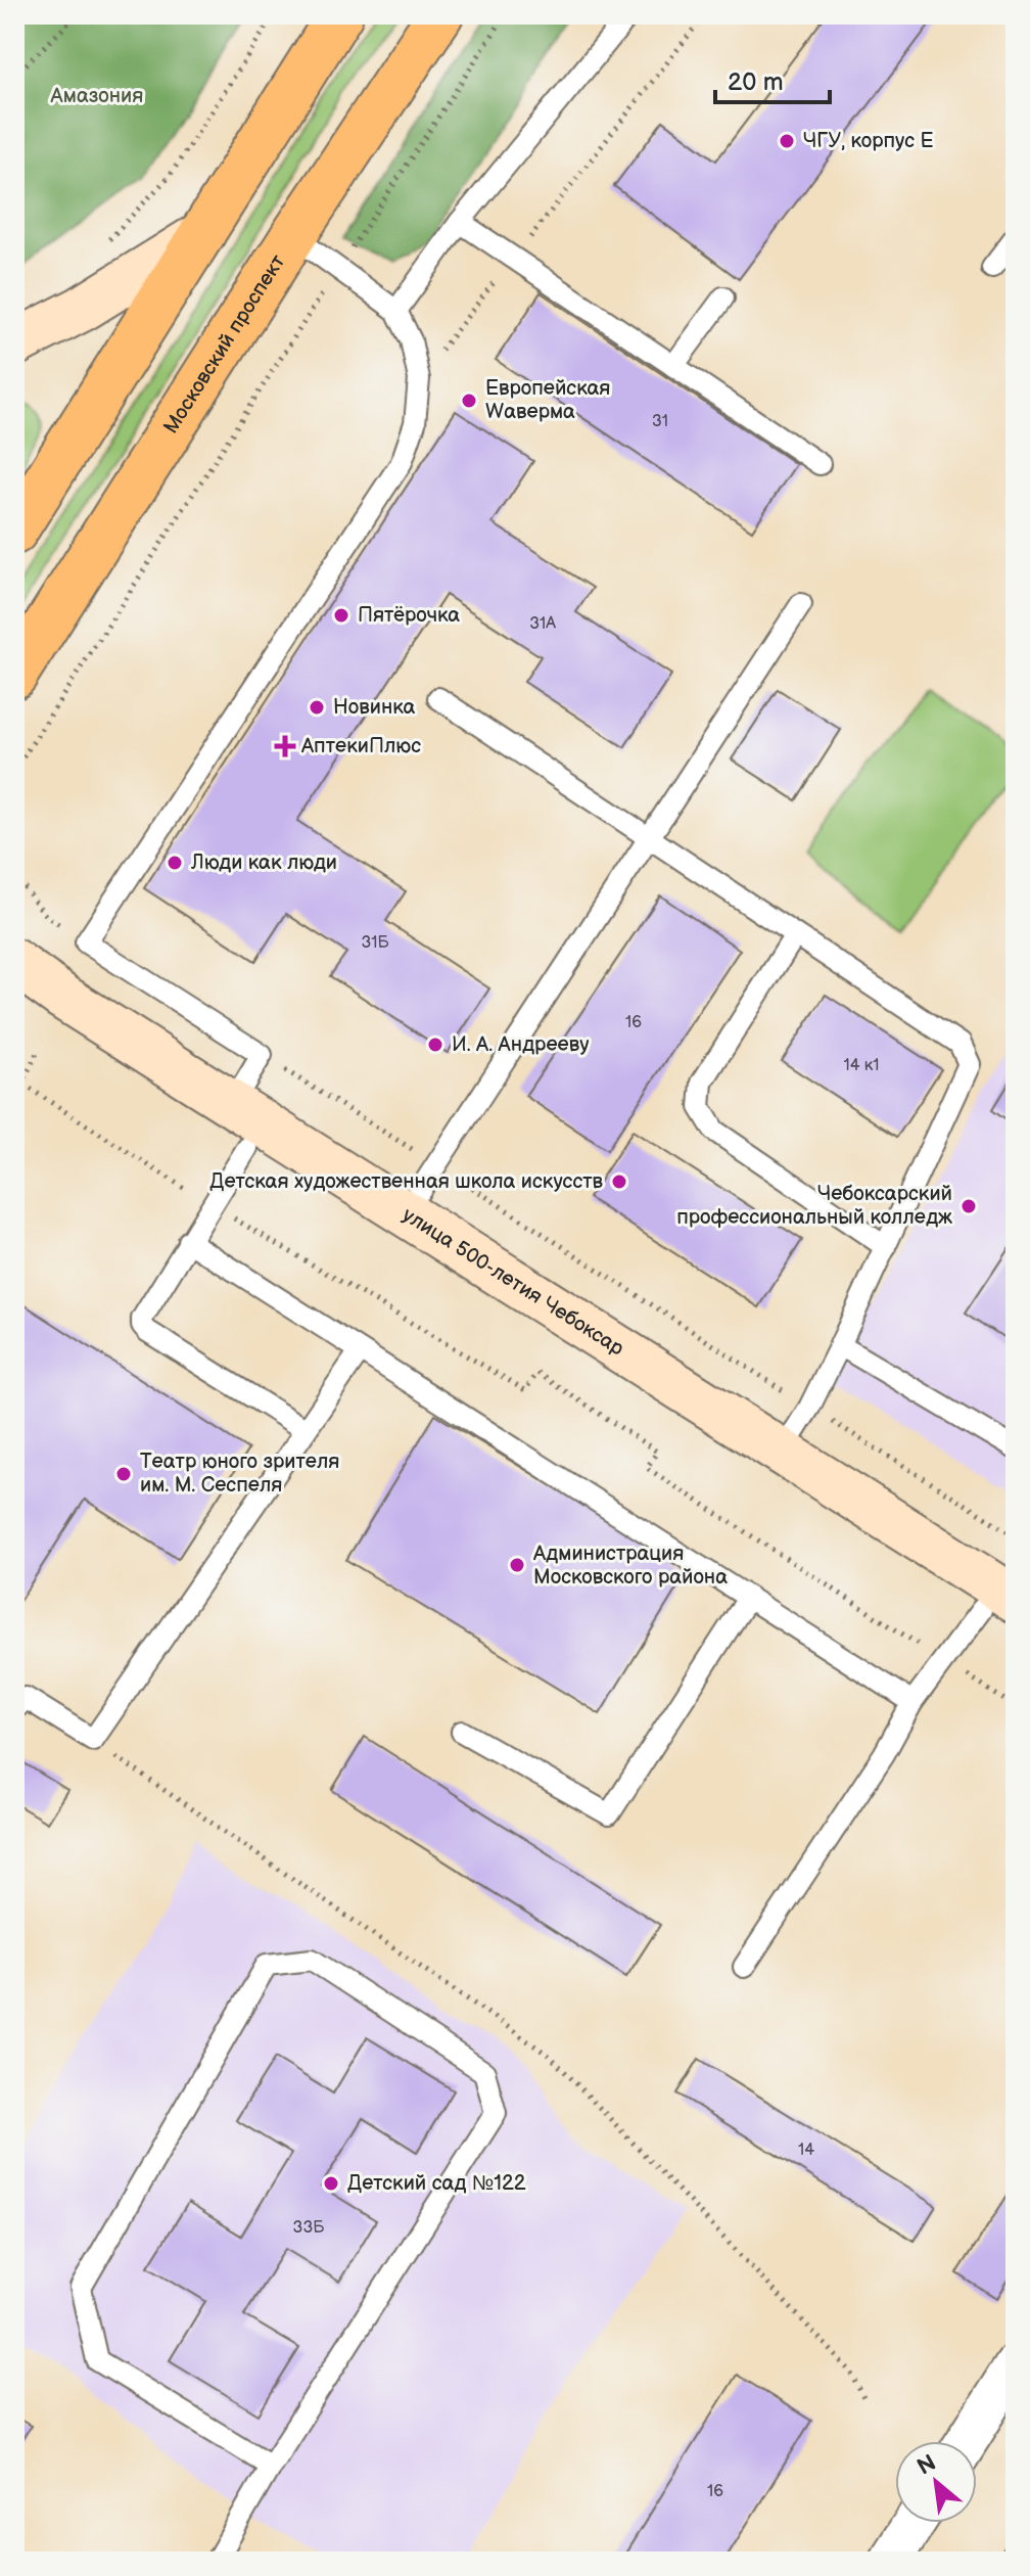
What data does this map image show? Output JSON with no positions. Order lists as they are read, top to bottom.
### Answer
{
  "streets": {
    "main road": ["Московский проспект"],
    "street": ["улица 500-летия Чебоксар"]
  },
  "parks": ["Амазония"],
  "places": {
    "other": [
      "ЧГУ, корпус Е",
      "Европейская Wаверма",
      "Пятёрочка",
      "Новинка",
      "Люди как люди",
      "И. А. Андрееву",
      "Детская художественная школа искусств",
      "Чебоксарский профессиональный колледж",
      "Театр юного зрителя им. М. Сеспеля",
      "Администрация Московского района",
      "Детский сад №122"
    ],
    "health": ["АптекиПлюс"]
  },
  "house_numbers": [
    "31",
    "31А",
    "31Б",
    "16",
    "14 к1",
    "14",
    "33Б",
    "16"
  ],
  "scale_bar": "20 m",
  "north": "top left"
}
